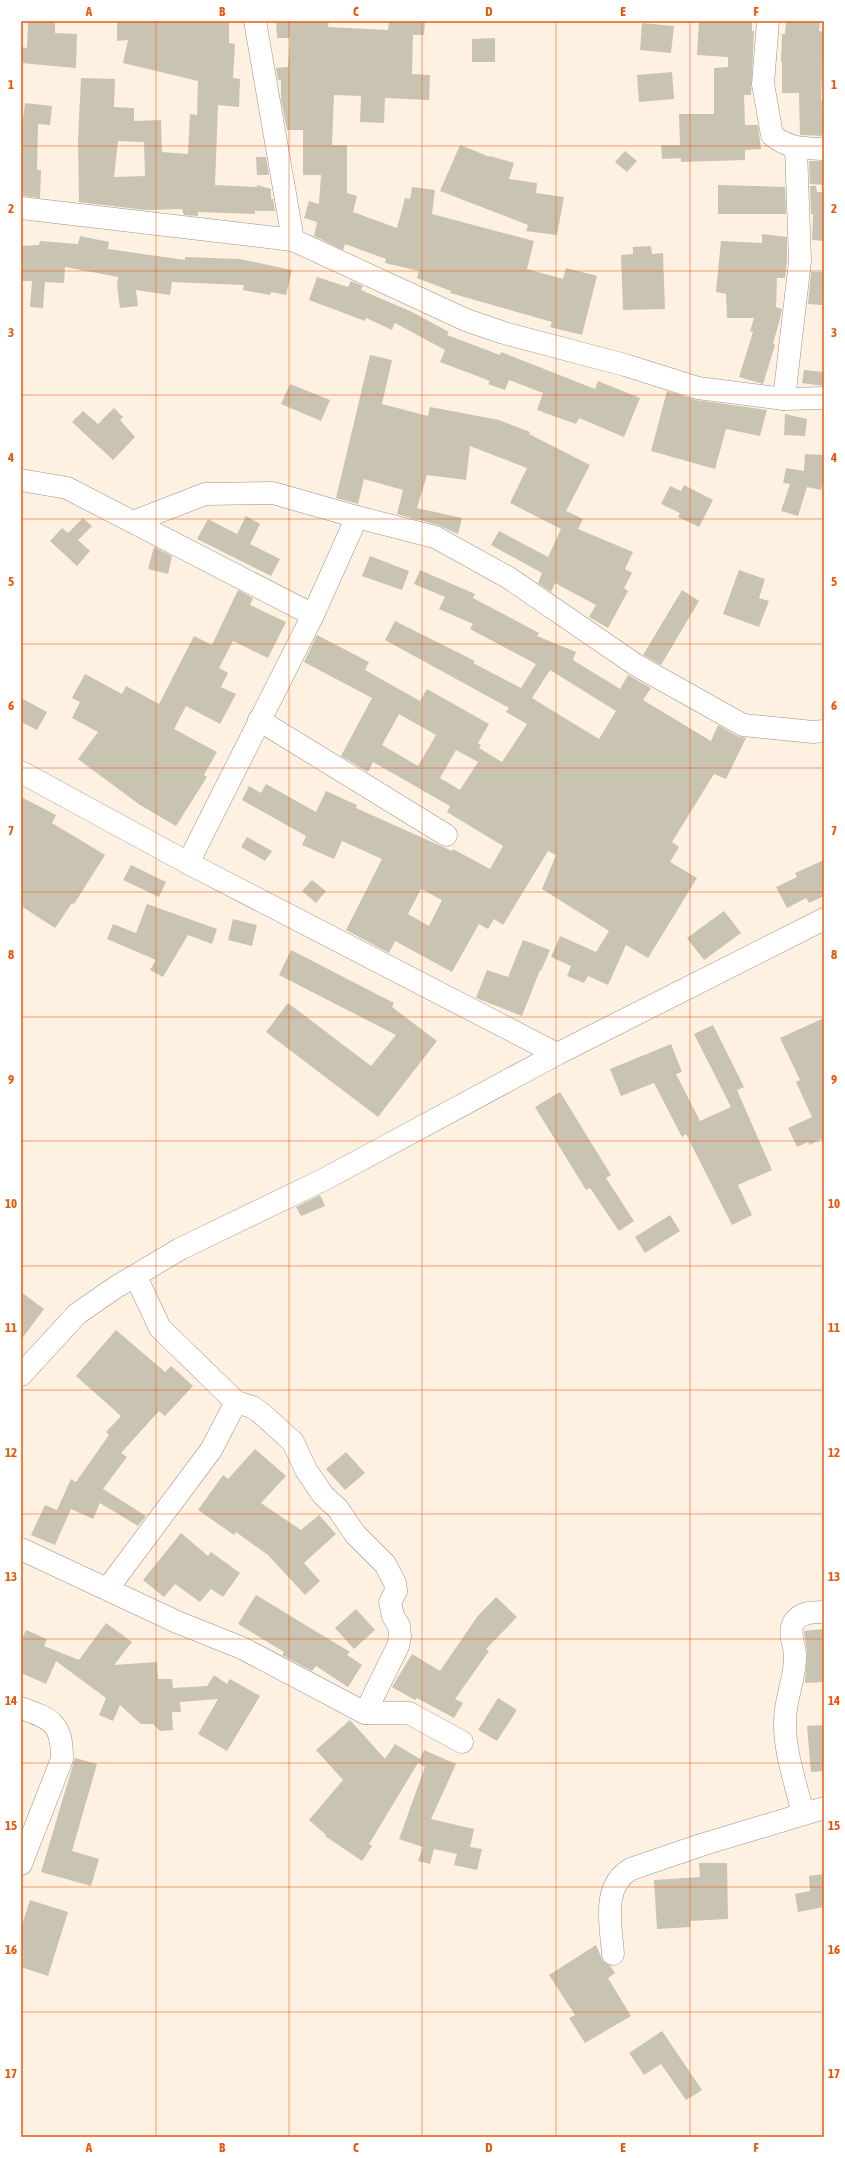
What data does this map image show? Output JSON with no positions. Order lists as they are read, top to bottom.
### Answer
{
  "grid": {
    "columns": [
      "A",
      "B",
      "C",
      "D",
      "E",
      "F"
    ],
    "rows": [
      "1",
      "2",
      "3",
      "4",
      "5",
      "6",
      "7",
      "8",
      "9",
      "10",
      "11",
      "12",
      "13",
      "14",
      "15",
      "16",
      "17"
    ]
  }
}
